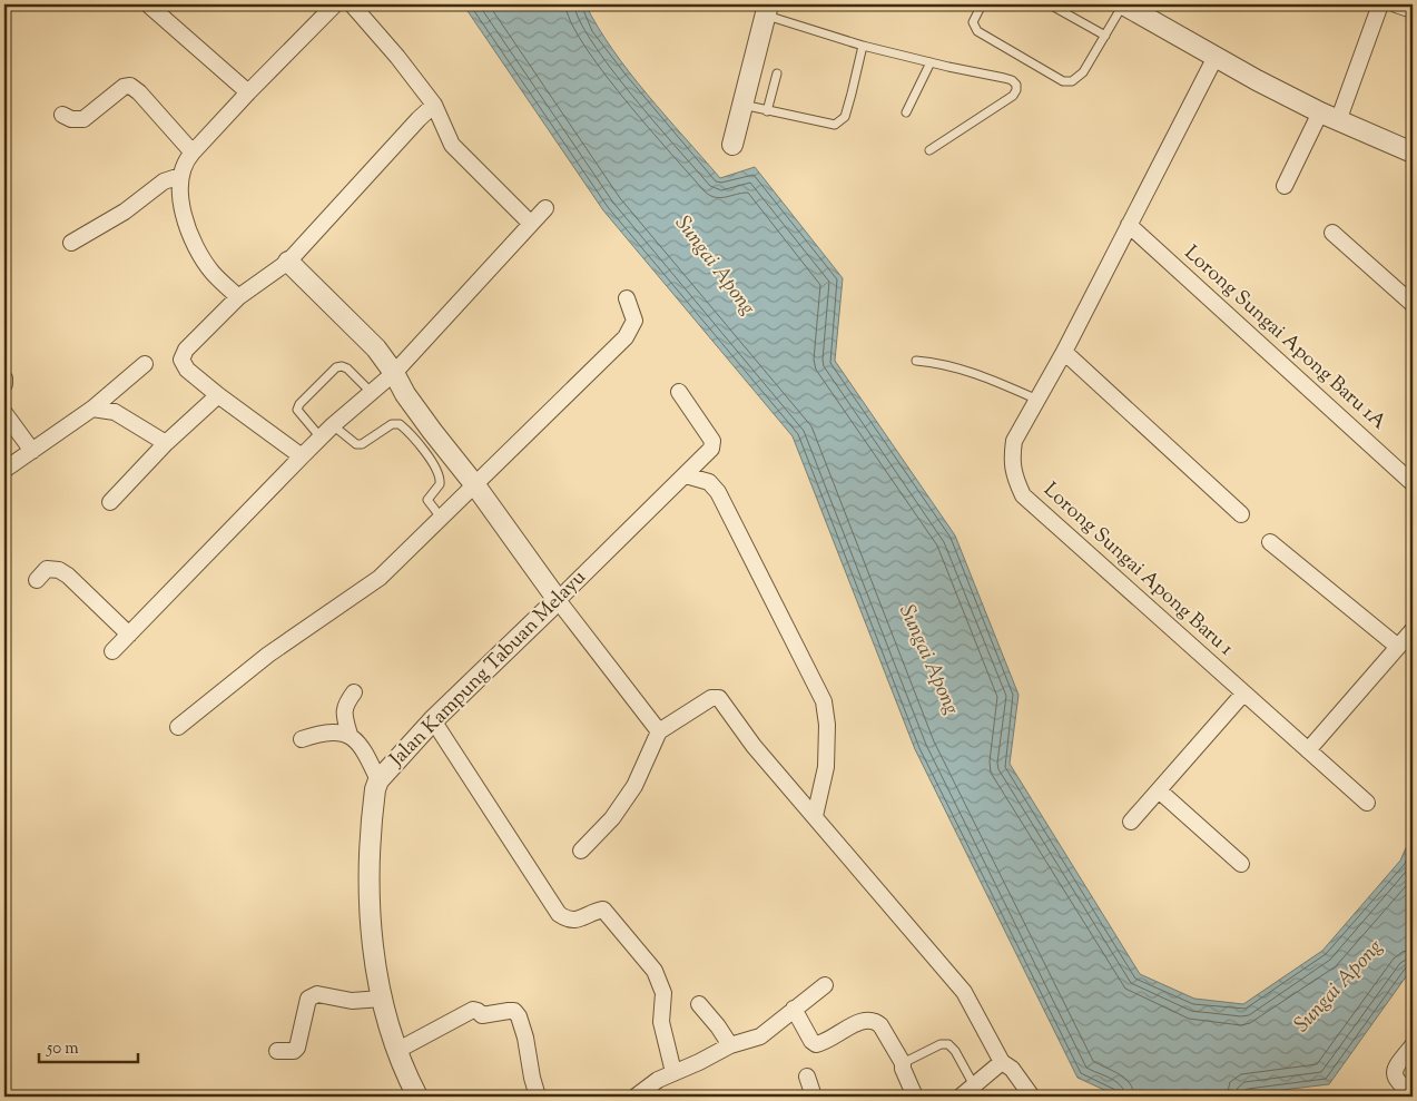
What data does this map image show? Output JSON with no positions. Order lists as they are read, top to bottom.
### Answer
{
  "streets": {
    "street": ["Lorong Sungai Apong Baru 1A", "Lorong Sungai Apong Baru 1", "Jalan Kampung Tabuan Melayu"]
  },
  "crossings": [
    ["Lorong Sungai Apong Baru 1A", "Lorong Sungai Apong Baru 1"]
  ],
  "water": ["Sungai Apong"],
  "scale_bar": "50 m"
}
